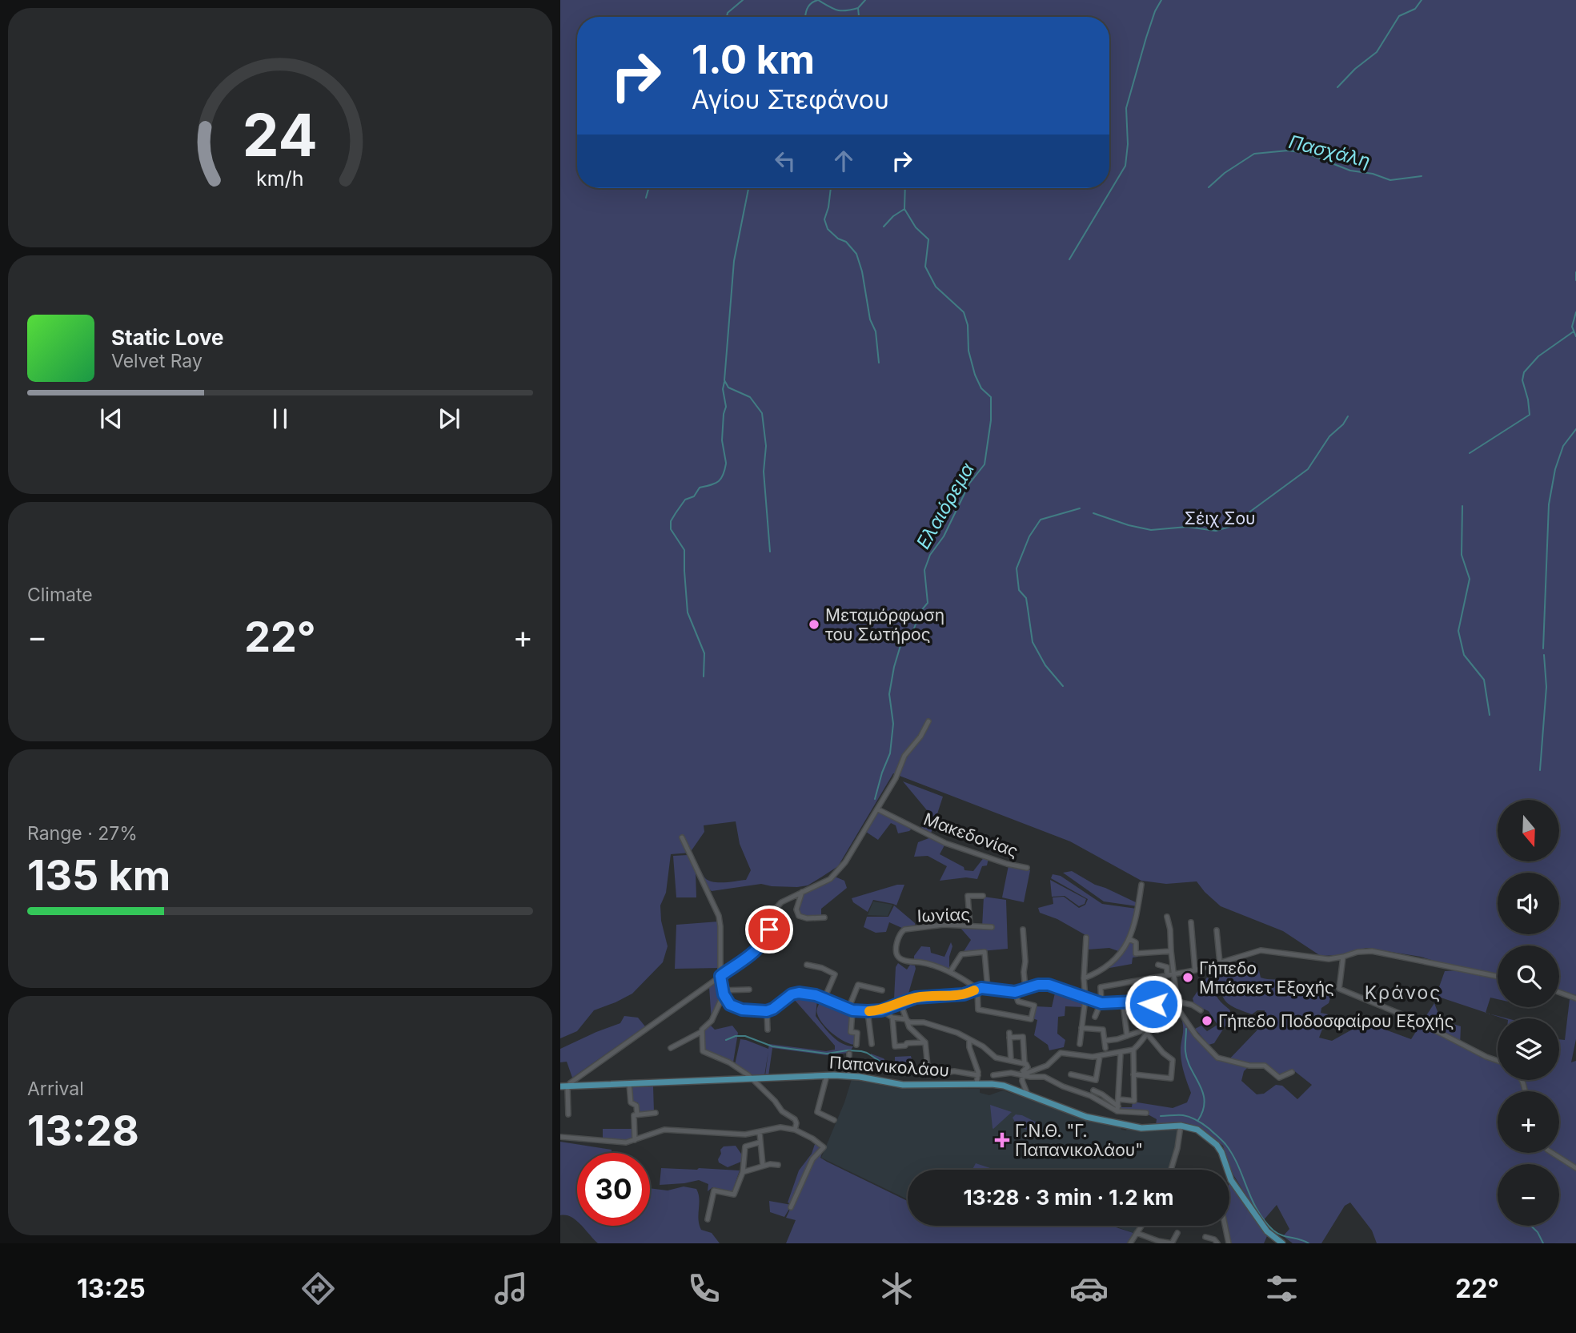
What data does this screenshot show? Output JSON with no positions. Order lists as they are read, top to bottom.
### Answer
{
  "streets": {
    "main road": ["Παπανικολάου"],
    "street": ["Μακεδονίας", "Ιωνίας"]
  },
  "districts": ["Κράνος"],
  "water": ["Πασχάλη", "Ελαιόρεμα"],
  "parks": ["Σέιχ Σου"],
  "places": {
    "other": ["Μεταμόρφωση του Σωτήρος", "Γήπεδο Μπάσκετ Εξοχής", "Γήπεδο Ποδοσφαίρου Εξοχής"],
    "health": ["Γ.Ν.Θ. \"Γ. Παπανικολάου\""]
  },
  "north": "bottom",
  "page": {
    "turn": ["1.0 km", "Αγίου Στεφάνου"],
    "song": ["Static Love", "Velvet Ray"],
    "tile": [
      "Climate",
      ["Range · 27%", "135 km"],
      ["Arrival", "13:28"]
    ],
    "heat": ["−", "22°", "+"],
    "map_buttons": ["+", "−"],
    "limit": "30",
    "trip": "13:28 · 3 min · 1.2 km",
    "tabs": ["13:25", "22°"],
    "gauge": ["24", "km/h"]
  }
}
